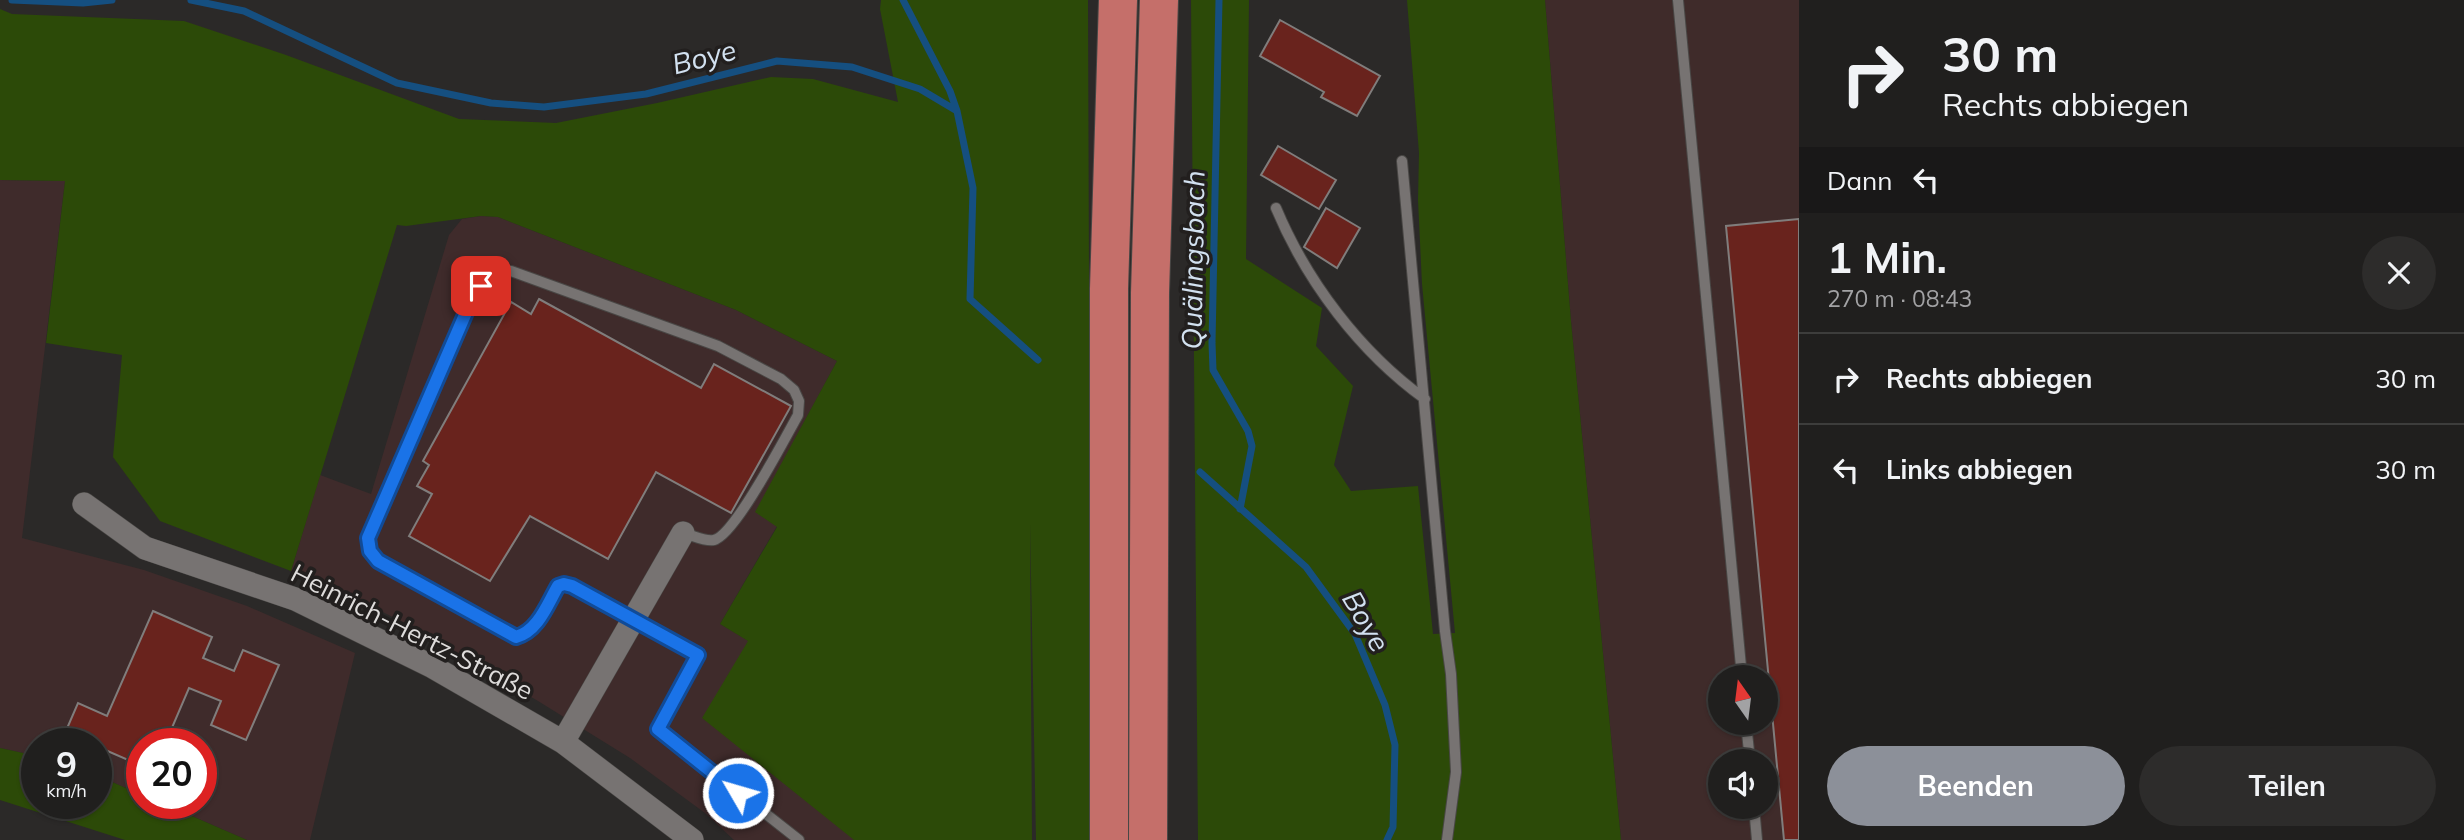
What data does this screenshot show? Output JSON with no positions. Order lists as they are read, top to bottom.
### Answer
{
  "streets": {
    "street": ["Heinrich-Hertz-Straße"]
  },
  "water": ["Boye", "Quälingsbach"],
  "north": "top",
  "page": {
    "turn": ["30 m", "Rechts abbiegen"],
    "then": "Dann",
    "heading": ["1 Min.", "270 m · 08:43"],
    "list": [
      {
        "name": "Rechts abbiegen",
        "value": "30 m"
      },
      {
        "name": "Links abbiegen",
        "value": "30 m"
      }
    ],
    "speed": "9 km/h",
    "limit": "20",
    "buttons": ["Beenden", "Teilen"]
  }
}
